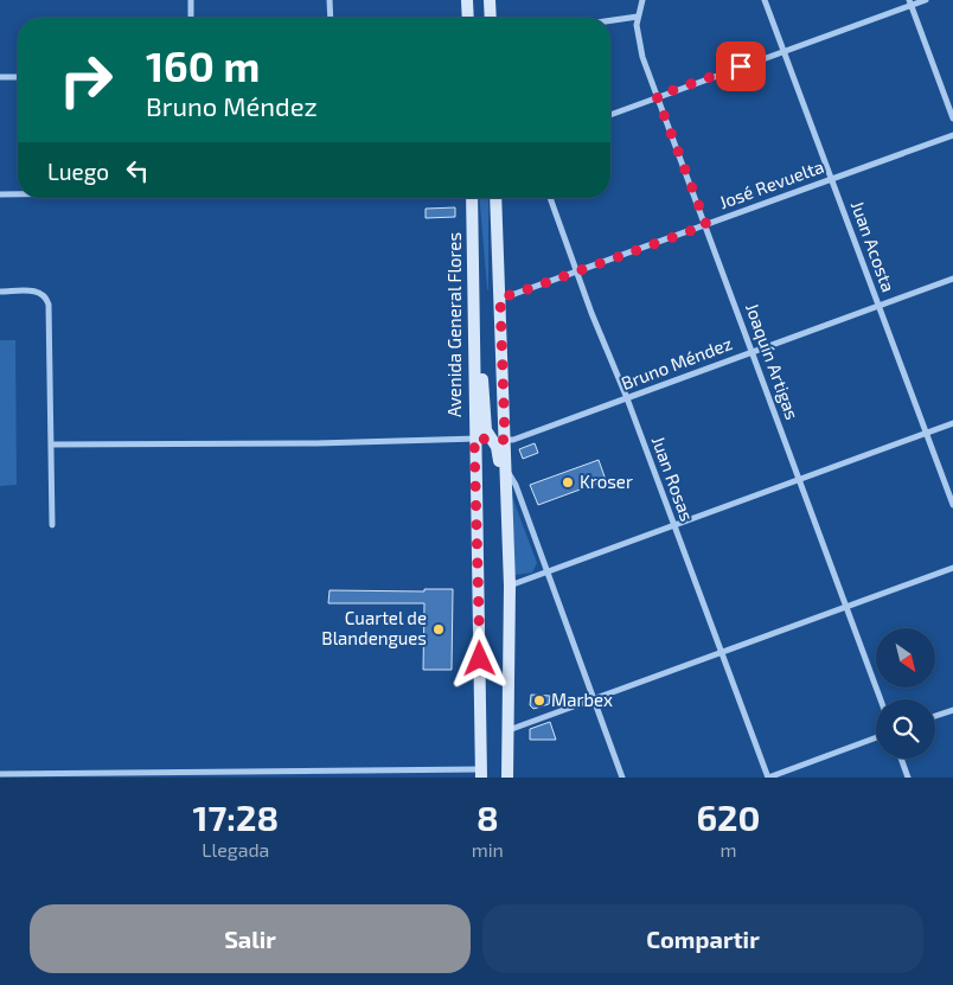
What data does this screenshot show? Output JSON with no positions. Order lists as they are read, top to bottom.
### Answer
{
  "streets": {
    "main road": ["Avenida General Flores"],
    "street": [
      "José Revuelta",
      "Juan Acosta",
      "Joaquín Artigas",
      "Bruno Méndez",
      "Juan Rosas"
    ]
  },
  "crossings": [
    ["José Revuelta", "Juan Acosta"],
    ["José Revuelta", "Joaquín Artigas"],
    ["José Revuelta", "Juan Rosas"],
    ["Juan Acosta", "Bruno Méndez"],
    ["Avenida General Flores", "Bruno Méndez"],
    ["Joaquín Artigas", "Bruno Méndez"],
    ["Bruno Méndez", "Juan Rosas"]
  ],
  "places": ["Kroser", "Cuartel de Blandengues", "Marbex"],
  "north": "bottom right",
  "page": {
    "turn": ["160 m", "Bruno Méndez"],
    "then": "Luego",
    "eta": [
      "17:28",
      "Llegada",
      "8",
      "min",
      "620",
      "m"
    ],
    "buttons": ["Salir", "Compartir"]
  }
}
